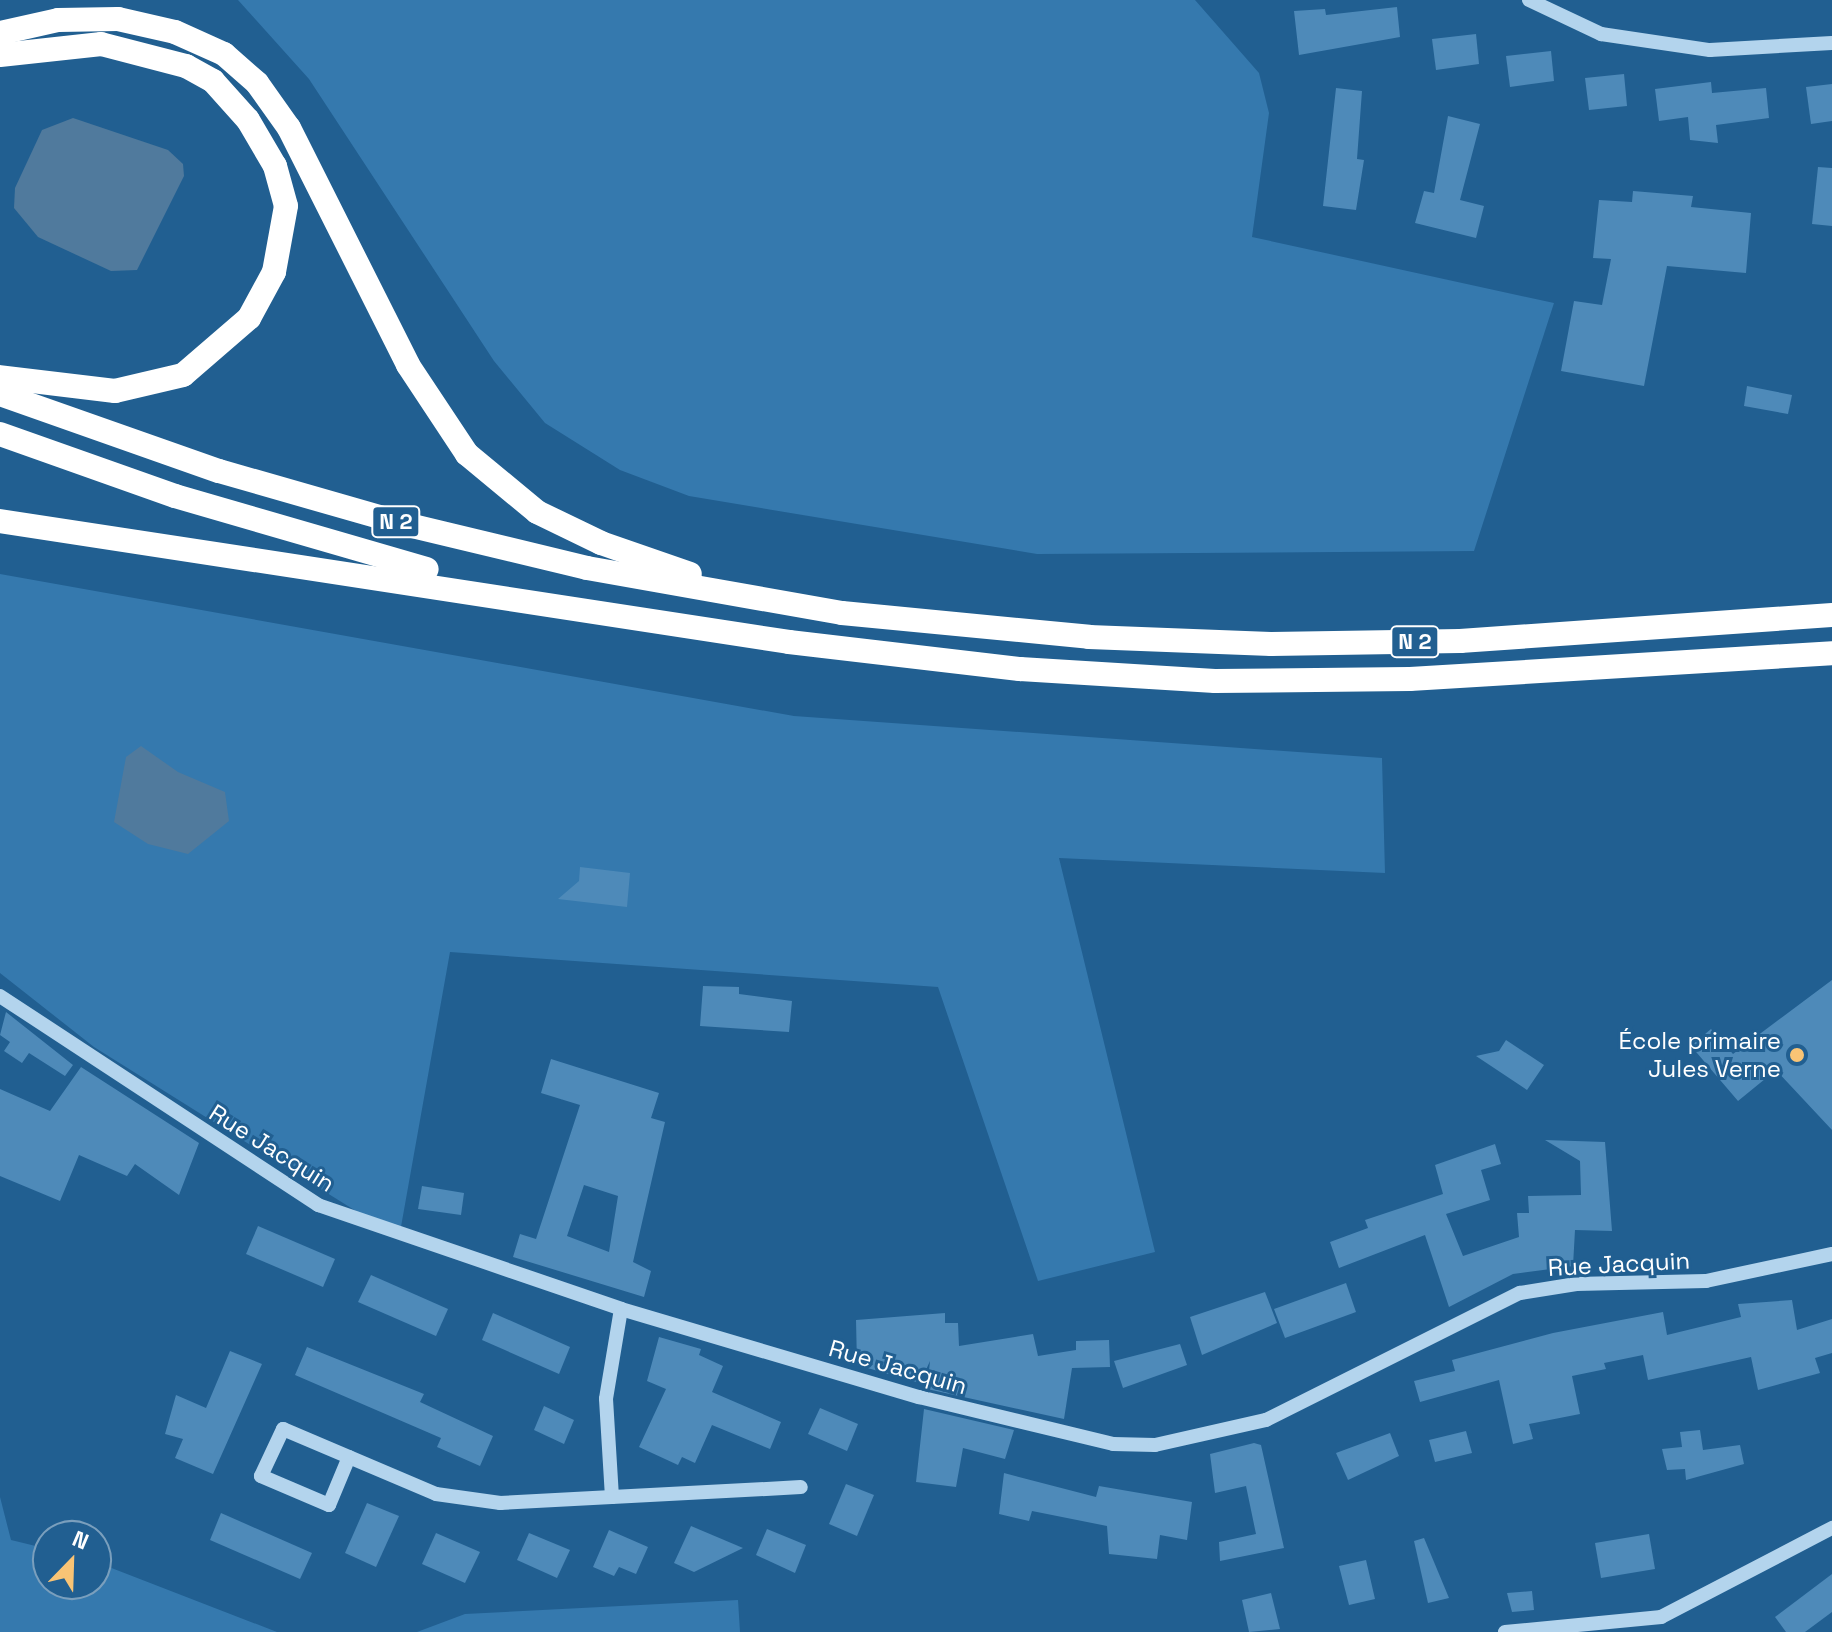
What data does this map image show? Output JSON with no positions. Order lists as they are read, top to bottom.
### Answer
{
  "streets": {
    "highway": ["N 2"],
    "street": ["Rue Jacquin"]
  },
  "places": ["École primaire Jules Verne"],
  "north": "top right"
}
